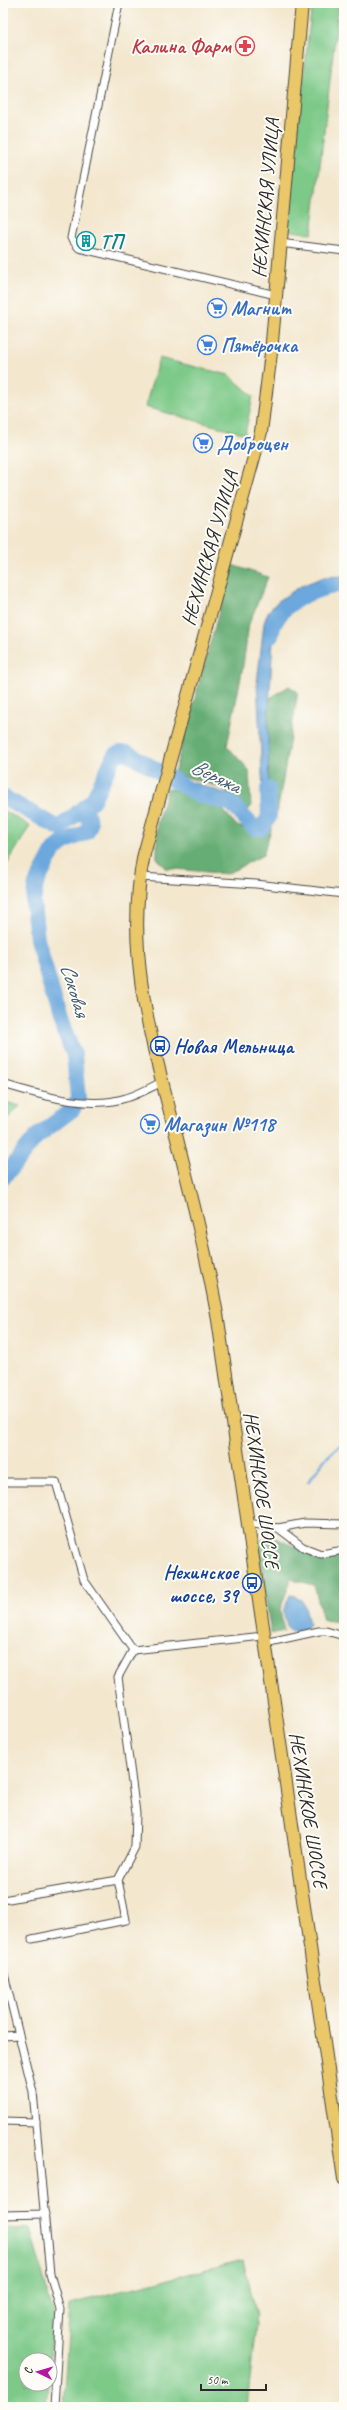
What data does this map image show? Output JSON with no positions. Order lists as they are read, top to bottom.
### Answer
{
  "streets": {
    "main road": ["НЕХИНСКАЯ УЛИЦА", "НЕХИНСКОЕ ШОССЕ"]
  },
  "crossings": [
    ["НЕХИНСКАЯ УЛИЦА", "НЕХИНСКОЕ ШОССЕ"]
  ],
  "water": ["Веряжа", "Соковая"],
  "places": {
    "pharmacy": ["Калина Фарм"],
    "building": ["ТП"],
    "supermarket": [
      "Магнит",
      "Пятёрочка",
      "Доброцен",
      "Магазин №118"
    ],
    "bus stop": ["Новая Мельница", "Нехинское шоссе, 39"]
  },
  "scale_bar": "50 m",
  "north": "left"
}
